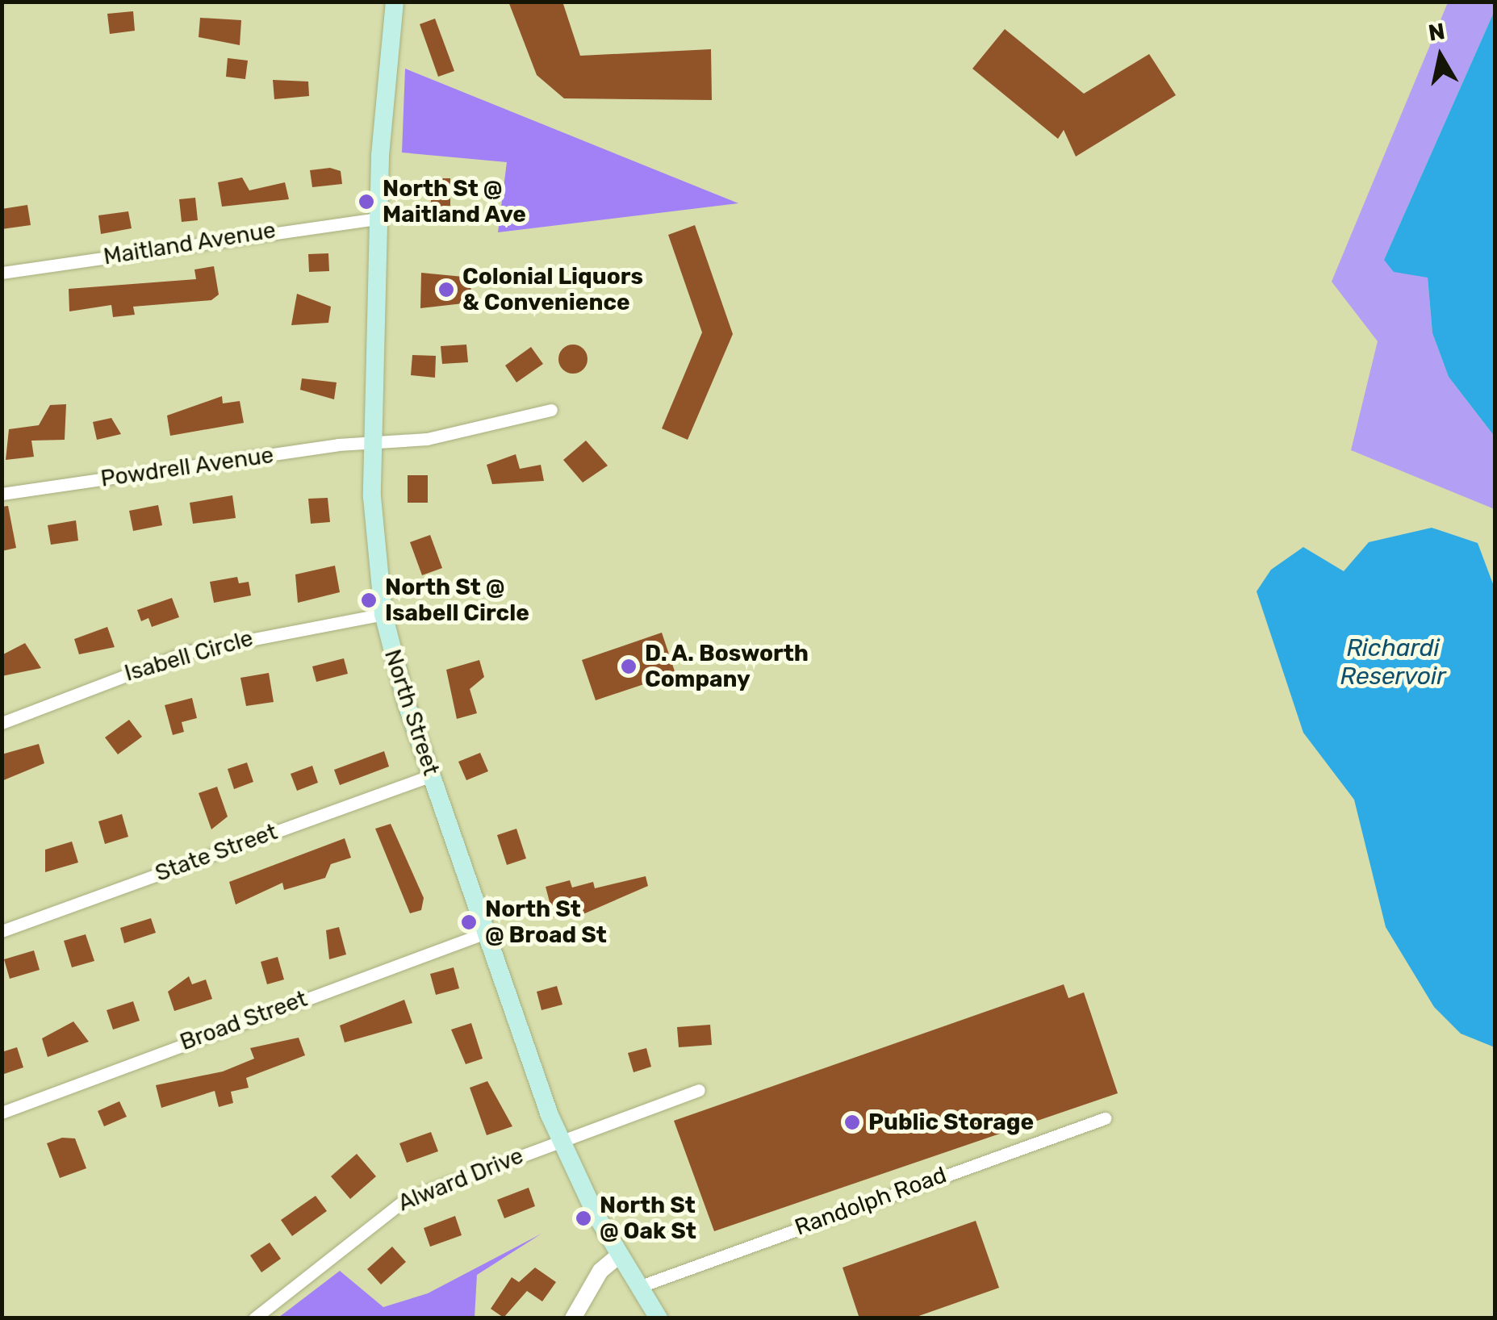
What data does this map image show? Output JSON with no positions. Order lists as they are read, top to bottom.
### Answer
{
  "streets": {
    "main road": ["North Street"],
    "street": [
      "Maitland Avenue",
      "Powdrell Avenue",
      "Isabell Circle",
      "State Street",
      "Broad Street",
      "Alward Drive",
      "Randolph Road"
    ]
  },
  "crossings": [
    ["Maitland Avenue", "North Street"],
    ["Powdrell Avenue", "North Street"],
    ["Isabell Circle", "North Street"],
    ["North Street", "State Street"],
    ["North Street", "Broad Street"],
    ["North Street", "Alward Drive"],
    ["North Street", "Randolph Road"]
  ],
  "water": ["Richardi Reservoir"],
  "places": [
    "North St @ Maitland Ave",
    "Colonial Liquors & Convenience",
    "North St @ Isabell Circle",
    "D. A. Bosworth Company",
    "North St @ Broad St",
    "Public Storage",
    "North St @ Oak St"
  ],
  "north": "top"
}
